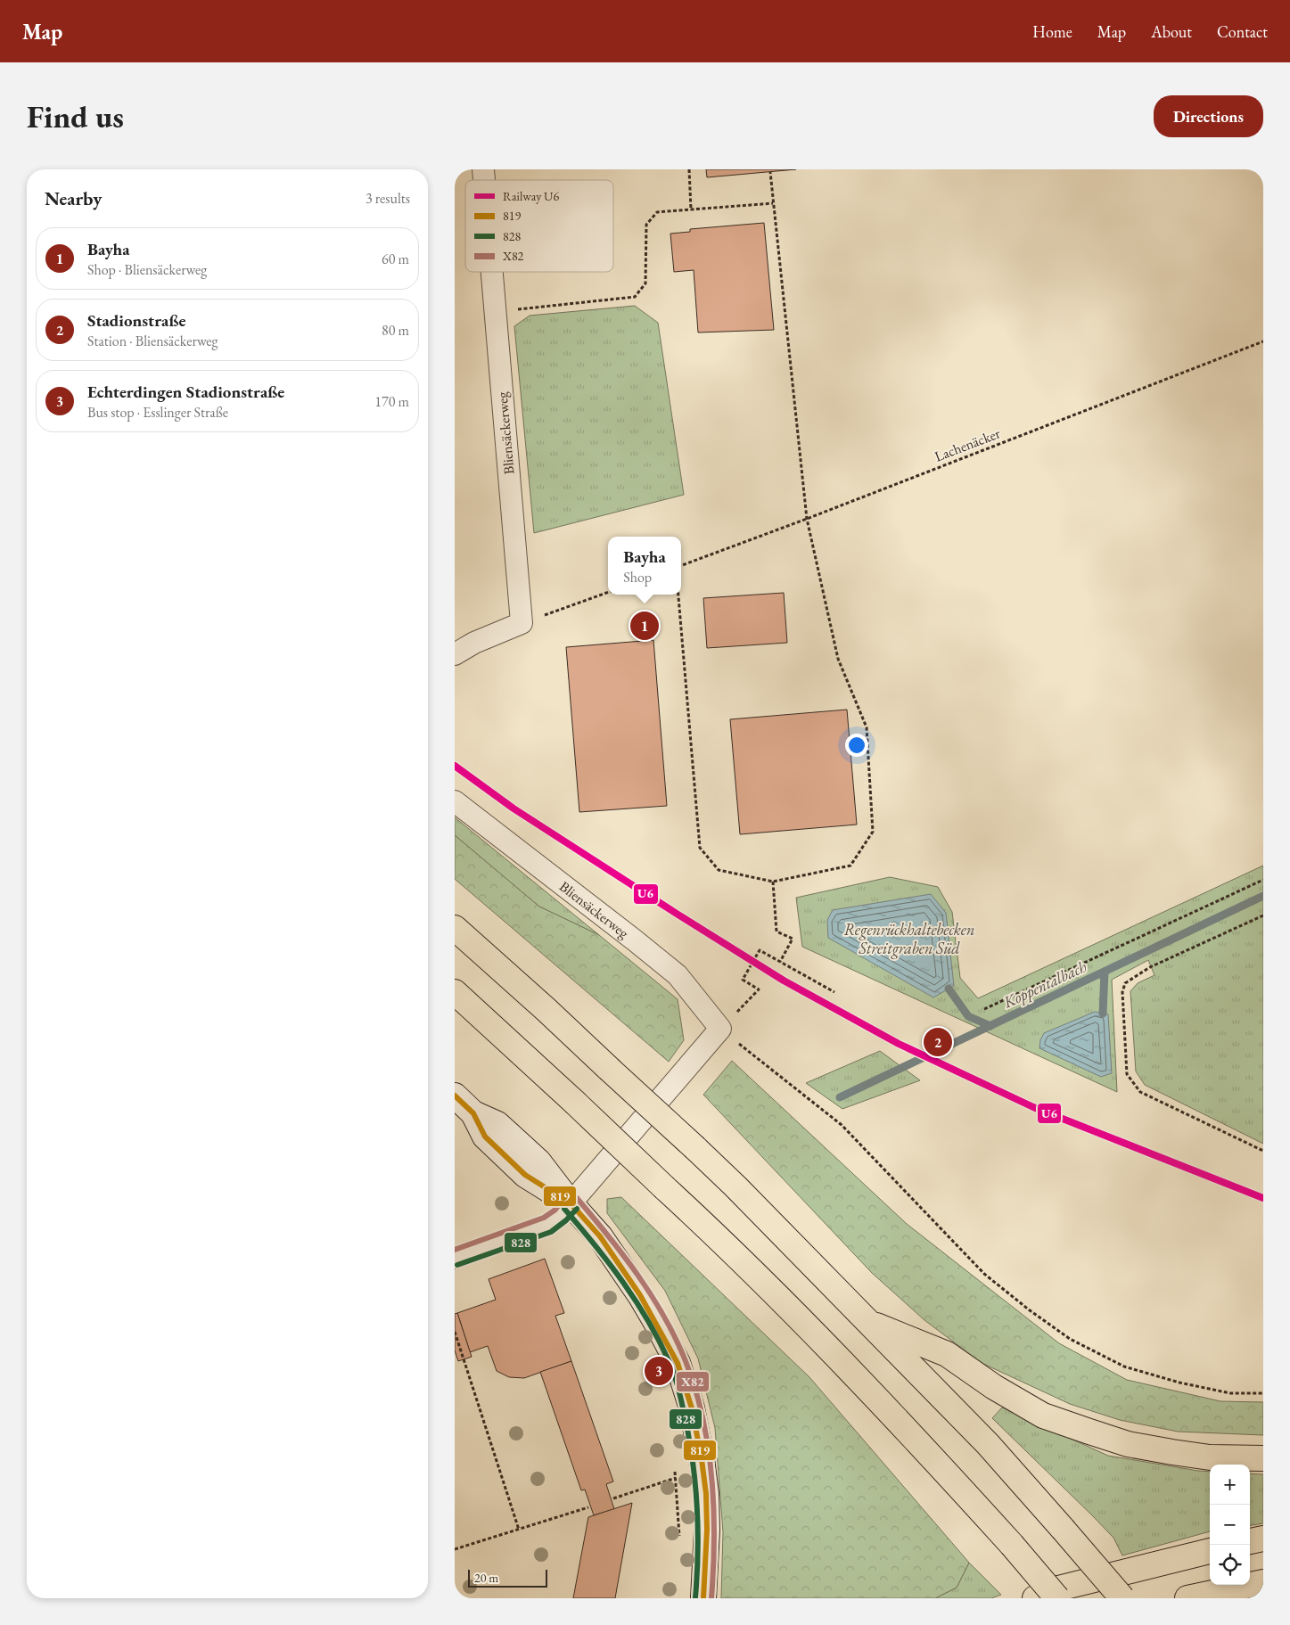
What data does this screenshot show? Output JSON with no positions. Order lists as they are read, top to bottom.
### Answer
{
  "streets": {
    "street": ["Bliensäckerweg"],
    "path": ["Lachenäcker"]
  },
  "water": ["Regenrückhaltebecken Streitgraben Süd", "Koppentalbach"],
  "lines": [
    "rail line U6",
    "transit line 819",
    "transit line X82",
    "transit line 828"
  ],
  "legend": [
    "Railway U6",
    "819",
    "828",
    "X82"
  ],
  "scale_bar": "20 m",
  "page": {
    "header": "Map",
    "nav": [
      "Home",
      "Map",
      "About",
      "Contact"
    ],
    "buttons": "Directions",
    "title": "Find us",
    "heading": ["Nearby", "3 results"],
    "list": [
      {
        "mark": "1",
        "name": "Bayha",
        "note": "Shop · Bliensäckerweg",
        "value": "60 m"
      },
      {
        "mark": "2",
        "name": "Stadionstraße",
        "note": "Station · Bliensäckerweg",
        "value": "80 m"
      },
      {
        "mark": "3",
        "name": "Echterdingen Stadionstraße",
        "note": "Bus stop · Esslinger Straße",
        "value": "170 m"
      }
    ],
    "popup": ["Bayha", "Shop"],
    "pins": ["1", "2", "3"],
    "map_buttons": ["+", "−"],
    "scale": "20 m"
  }
}
